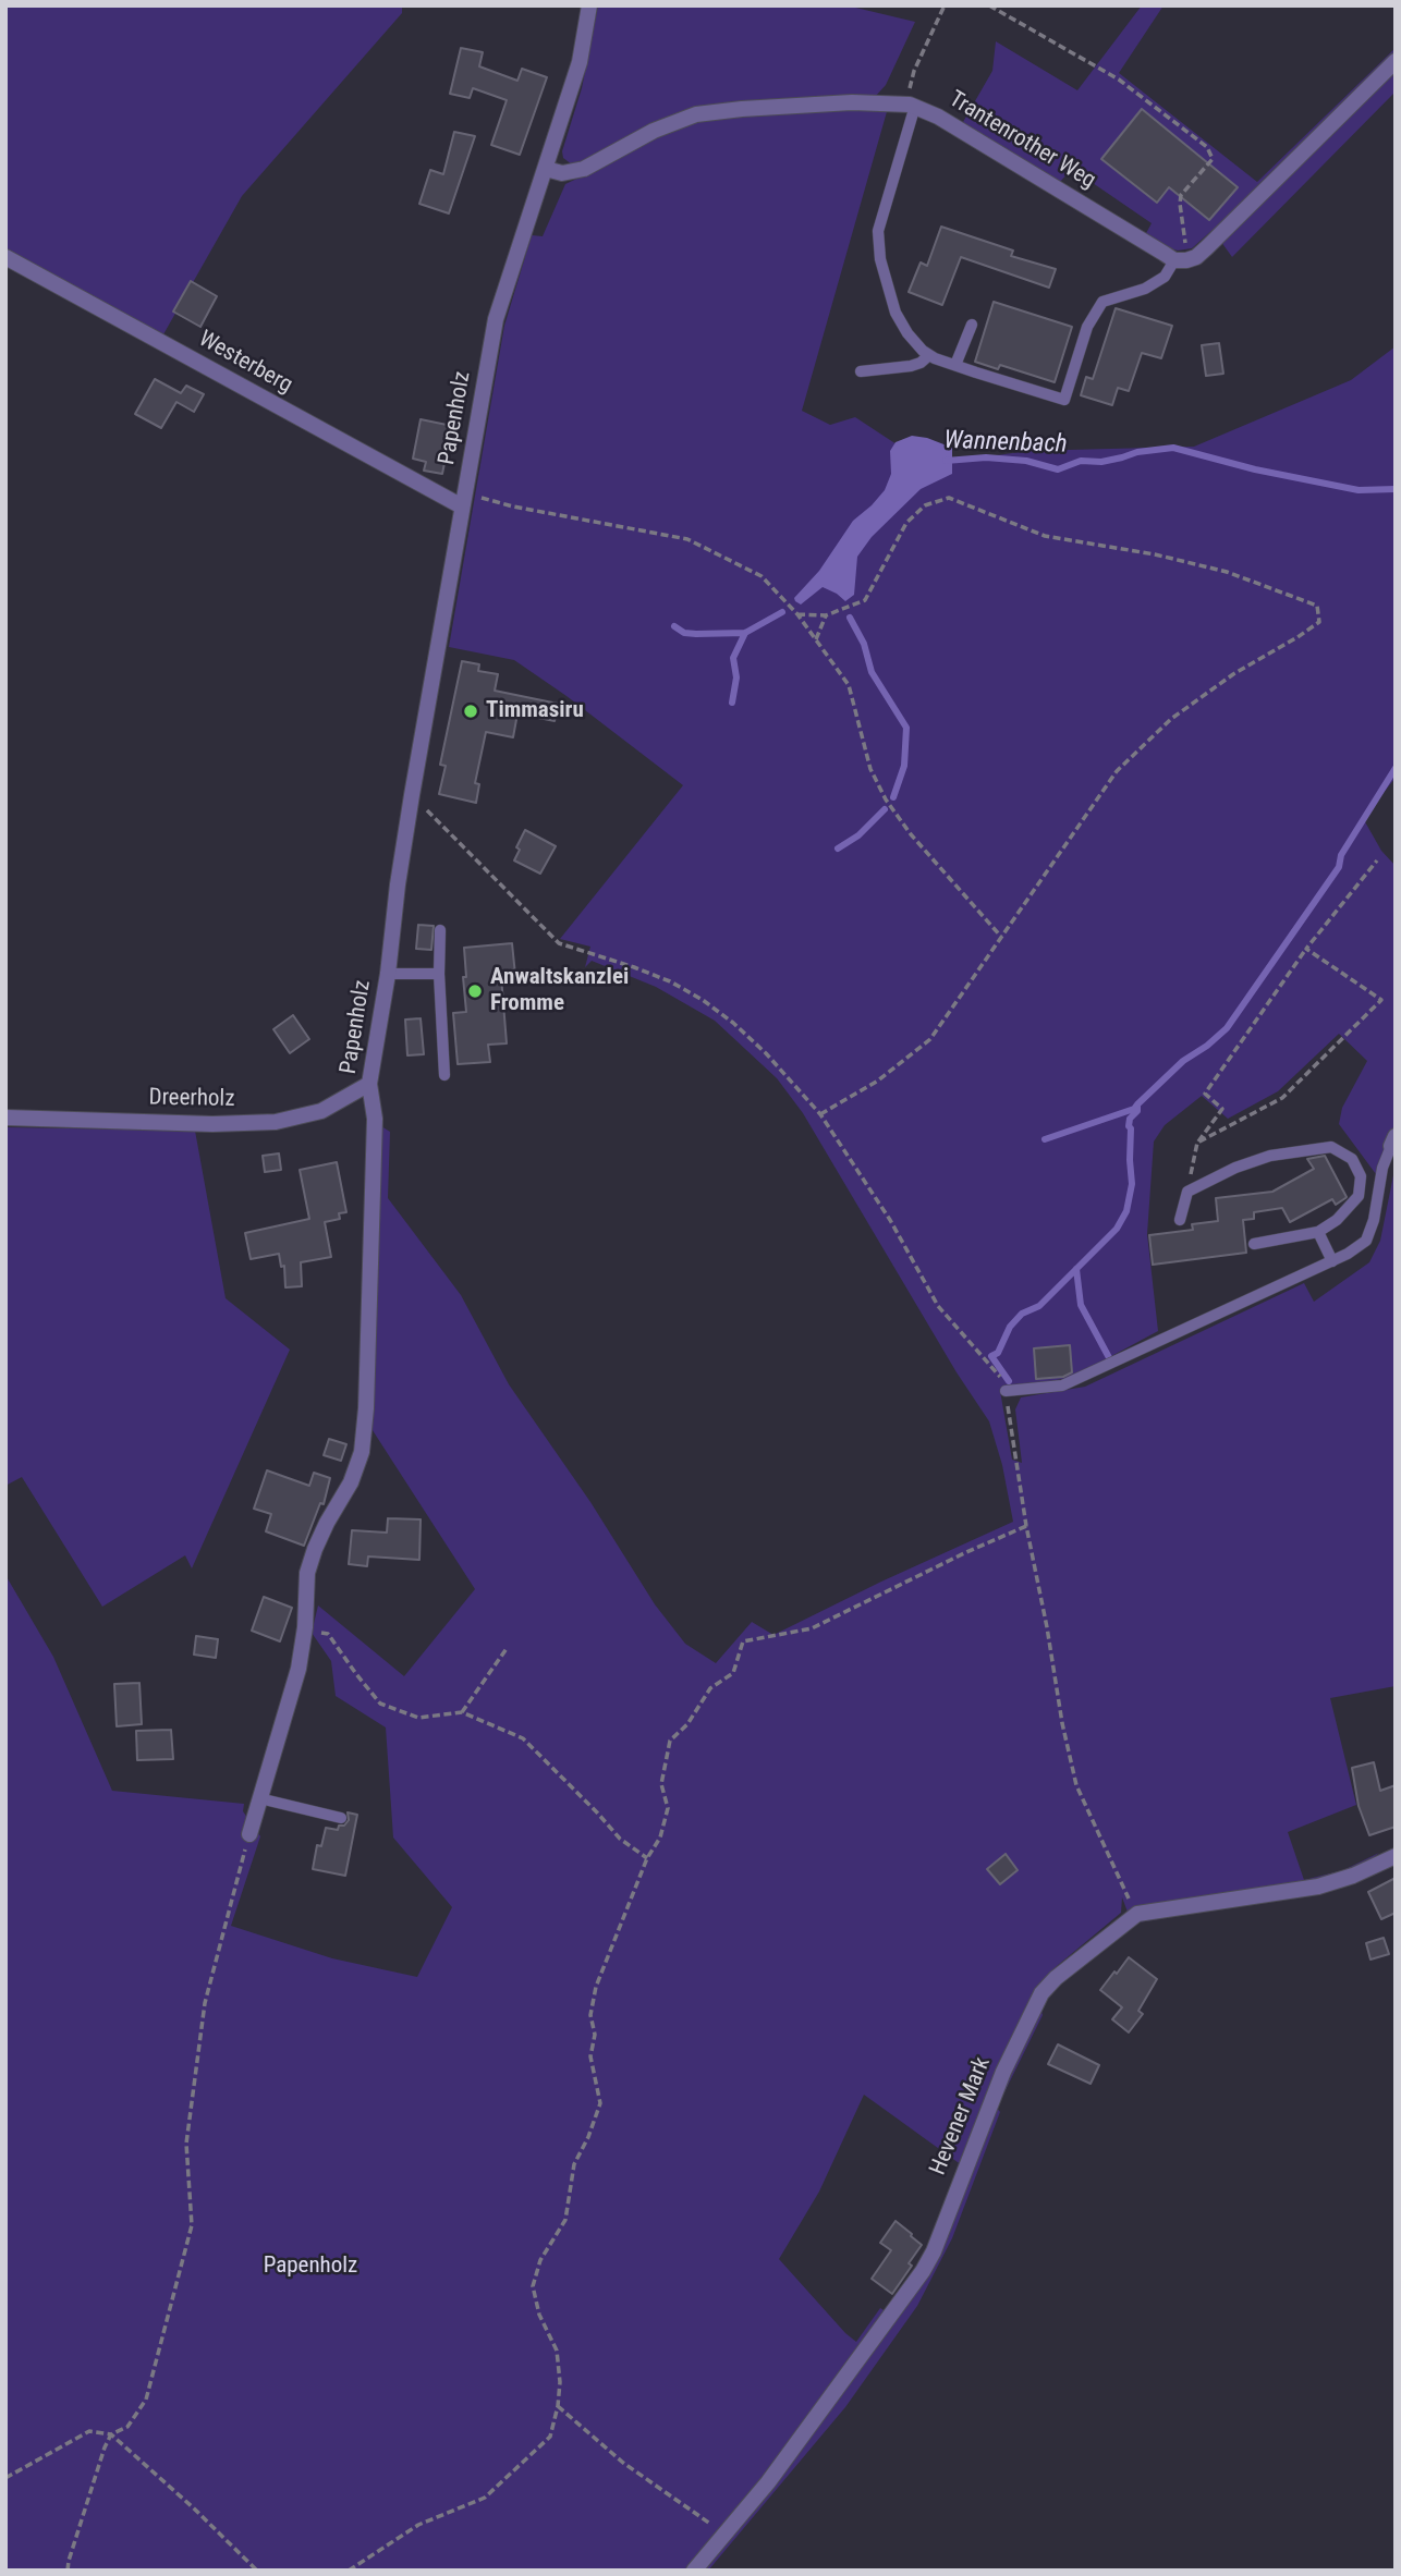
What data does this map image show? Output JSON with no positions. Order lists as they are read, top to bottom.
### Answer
{
  "streets": {
    "street": [
      "Trantenrother Weg",
      "Westerberg",
      "Papenholz",
      "Dreerholz",
      "Hevener Mark"
    ]
  },
  "crossings": [
    ["Trantenrother Weg", "Papenholz"],
    ["Westerberg", "Papenholz"],
    ["Papenholz", "Dreerholz"]
  ],
  "water": ["Wannenbach"],
  "parks": ["Papenholz"],
  "places": ["Timmasiru", "Anwaltskanzlei Fromme"]
}
